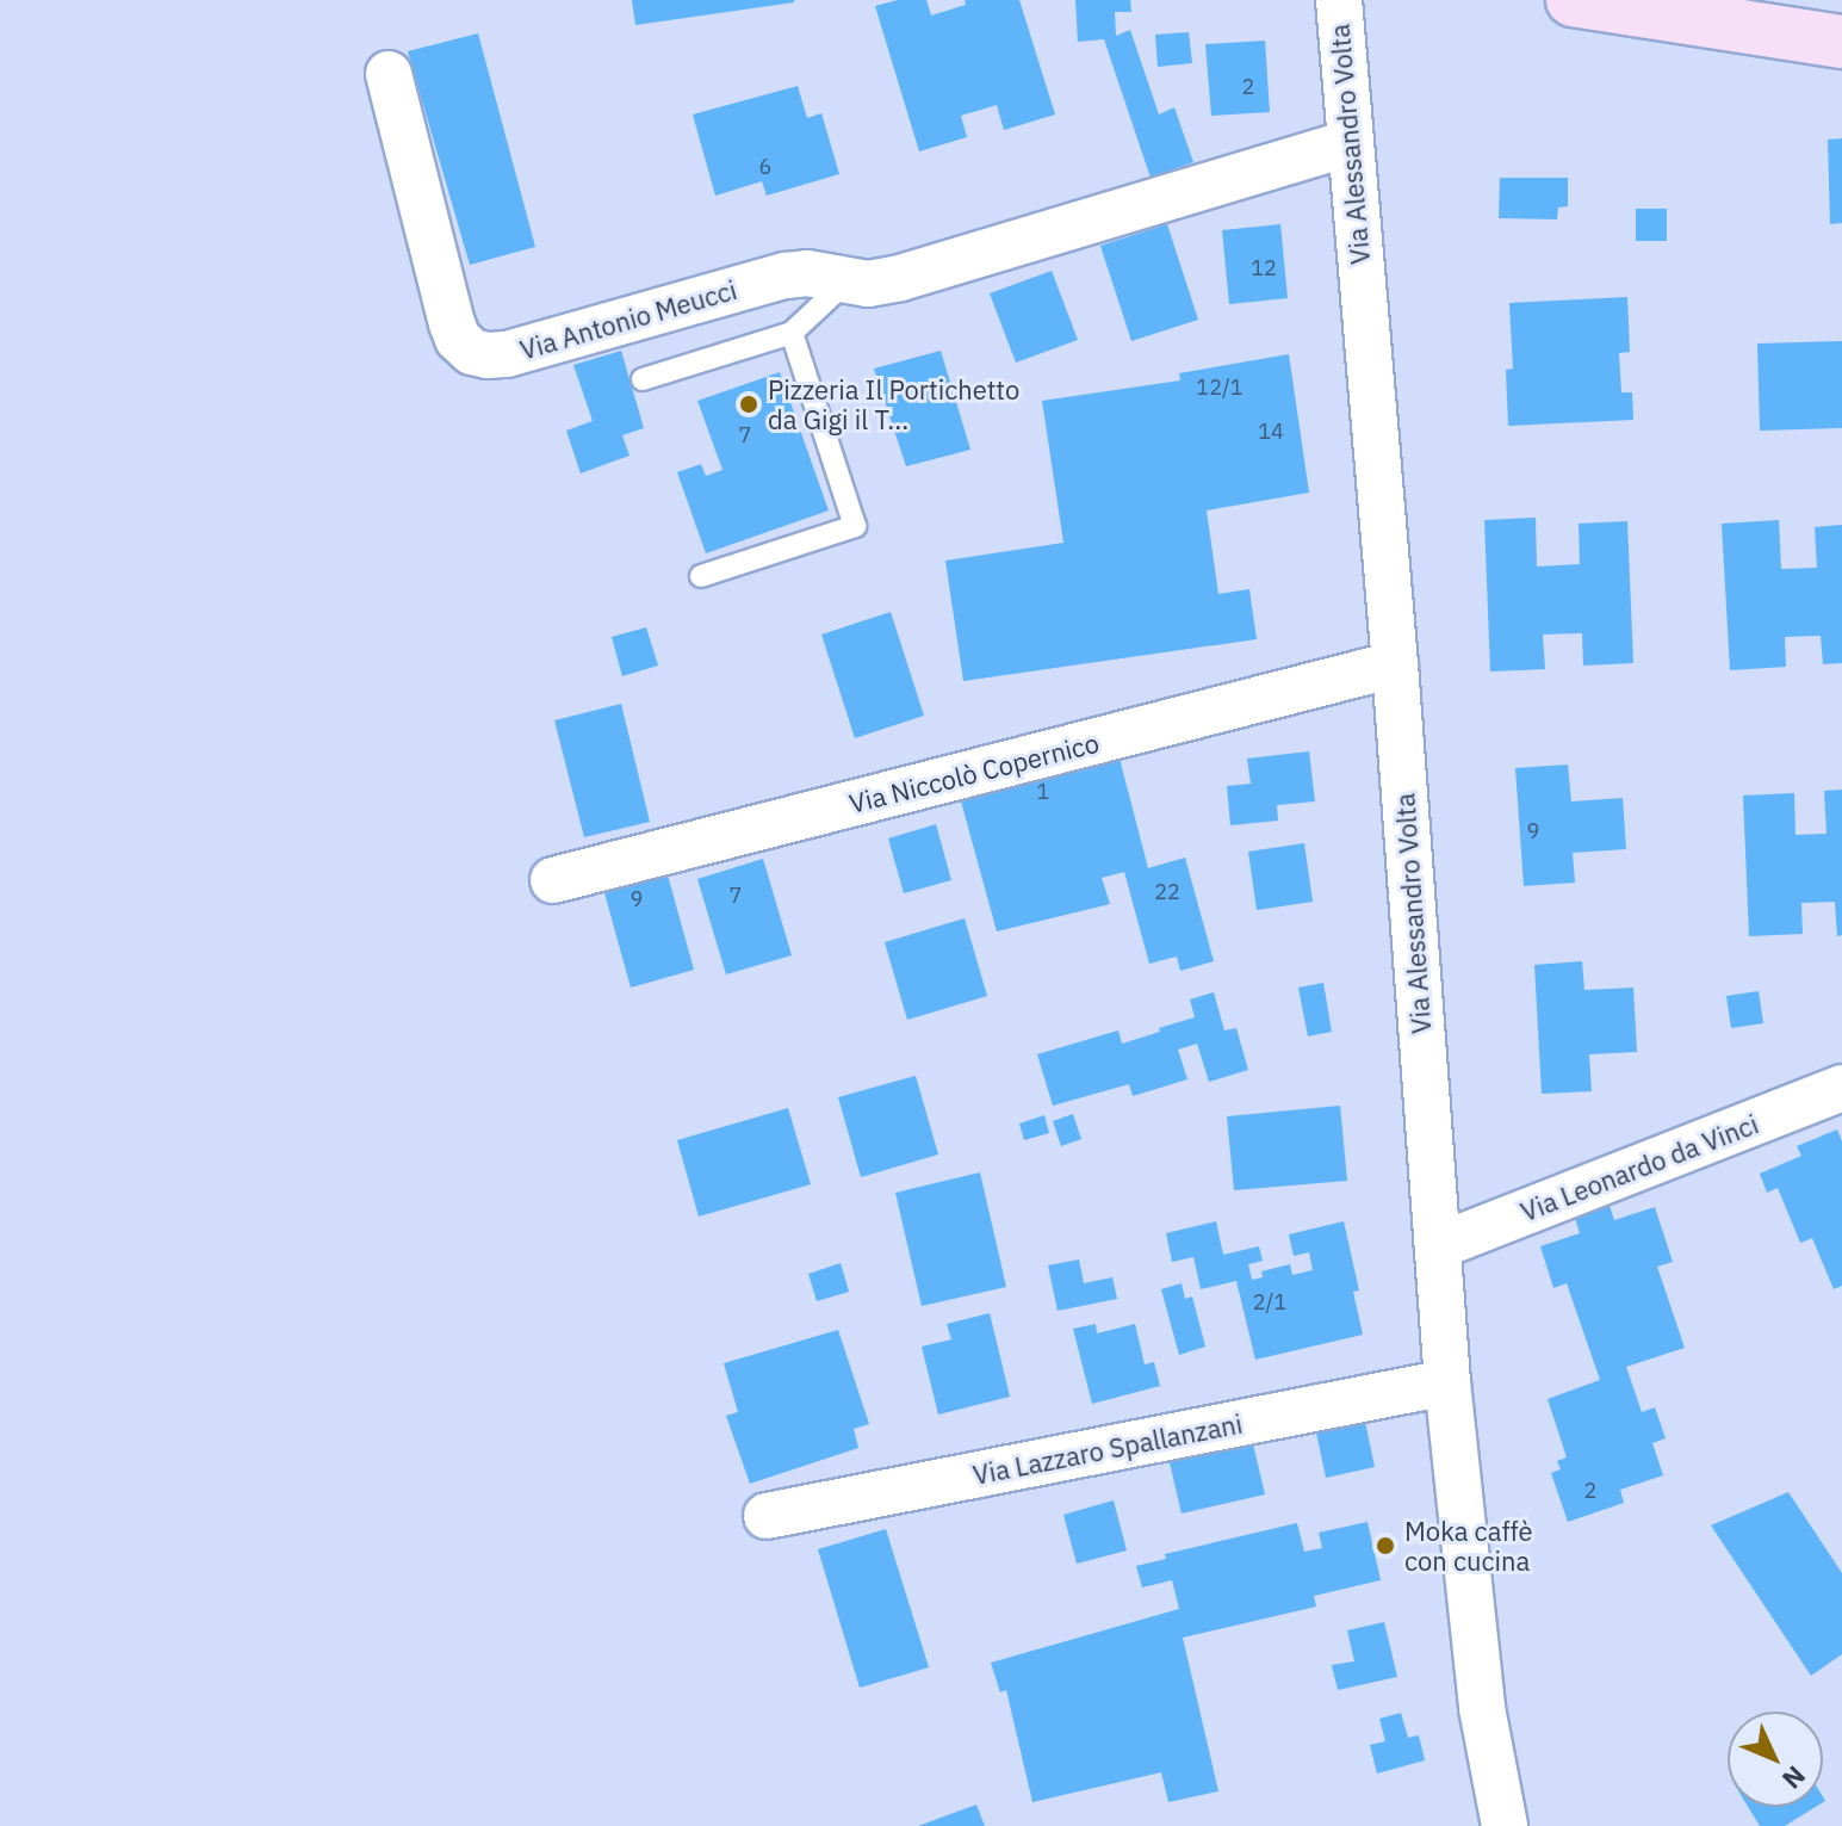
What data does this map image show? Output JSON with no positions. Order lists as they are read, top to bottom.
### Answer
{
  "streets": {
    "street": [
      "Via Alessandro Volta",
      "Via Antonio Meucci",
      "Via Niccolò Copernico",
      "Via Leonardo da Vinci",
      "Via Lazzaro Spallanzani"
    ]
  },
  "crossings": [
    ["Via Alessandro Volta", "Via Antonio Meucci"],
    ["Via Alessandro Volta", "Via Niccolò Copernico"],
    ["Via Alessandro Volta", "Via Leonardo da Vinci"],
    ["Via Alessandro Volta", "Via Lazzaro Spallanzani"]
  ],
  "places": ["Pizzeria Il Portichetto da Gigi il T...", "Moka caffè con cucina"],
  "house_numbers": [
    "2",
    "6",
    "12",
    "12/1",
    "14",
    "7",
    "1",
    "9",
    "22",
    "7",
    "9",
    "2/1",
    "2"
  ],
  "north": "bottom right"
}
